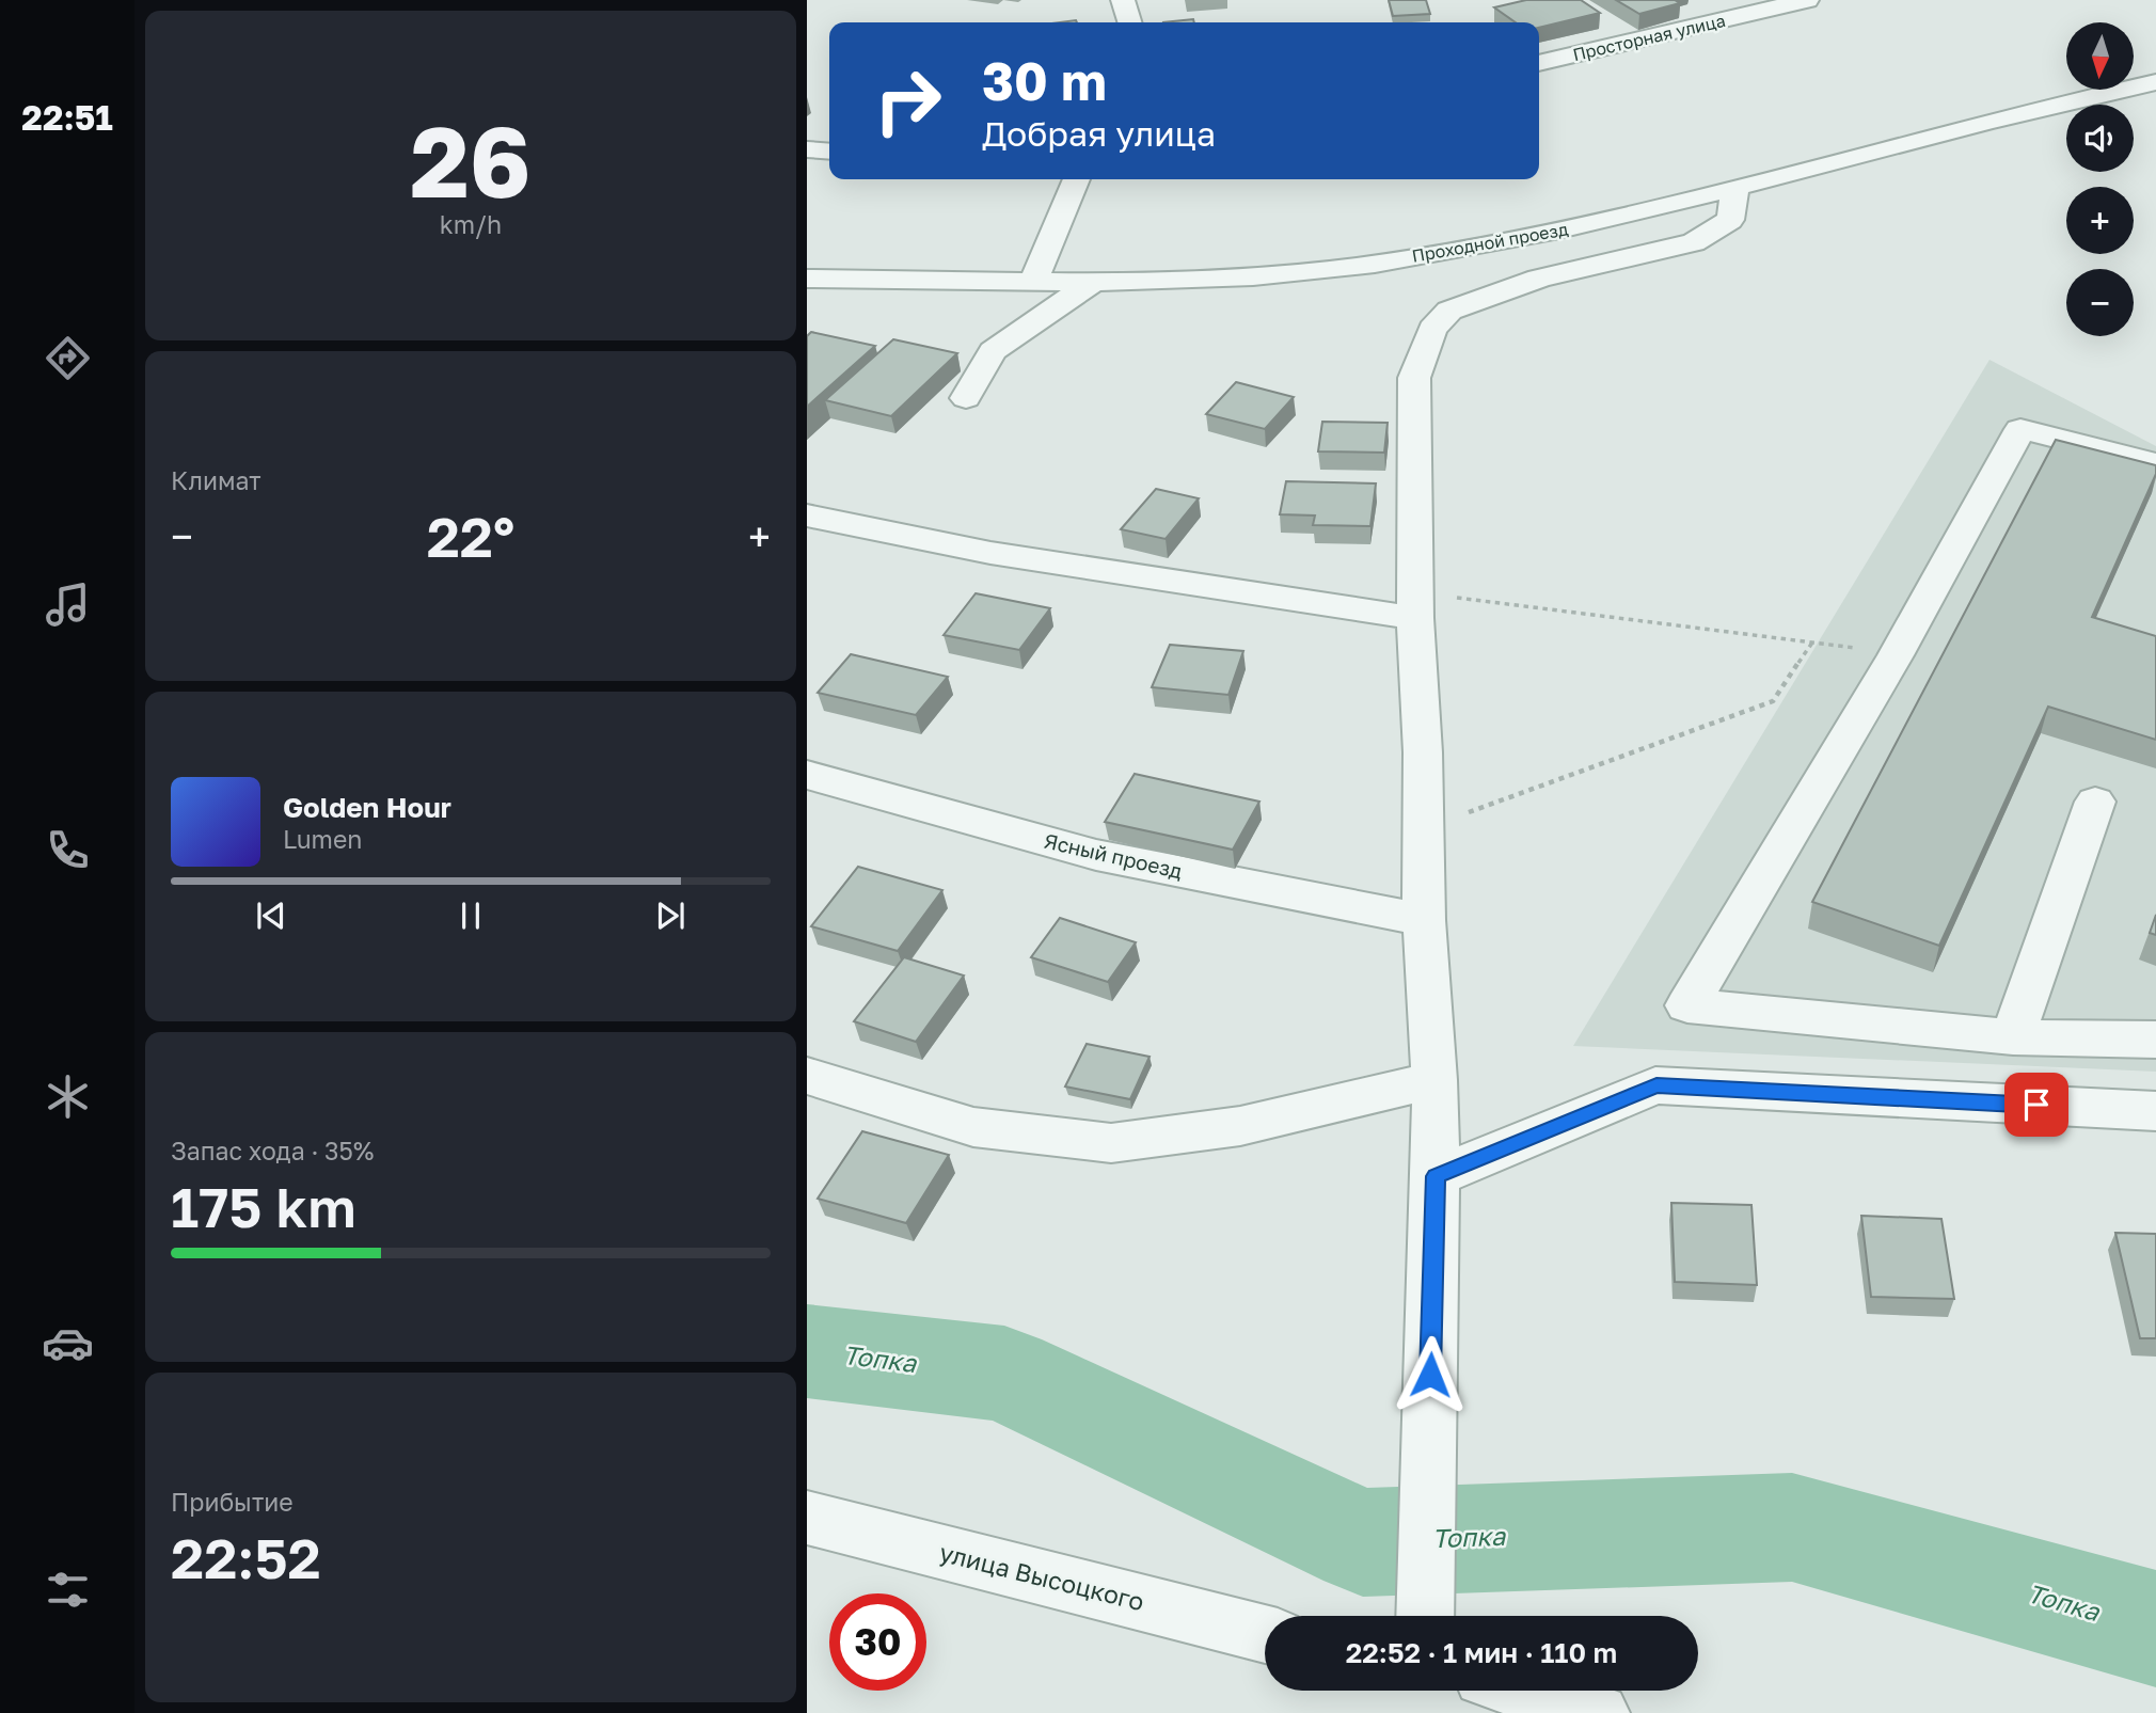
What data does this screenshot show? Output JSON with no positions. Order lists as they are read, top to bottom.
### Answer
{
  "streets": {
    "street": [
      "Просторная улица",
      "Проходной проезд",
      "Ясный проезд",
      "улица Высоцкого"
    ]
  },
  "water": ["Топка"],
  "north": "bottom",
  "page": {
    "tabs": "22:51",
    "tile": [
      ["26", "km/h"],
      "Климат",
      ["Запас хода · 35%", "175 km"],
      ["Прибытие", "22:52"]
    ],
    "map_buttons": ["+", "−"],
    "turn": ["30 m", "Добрая улица"],
    "heat": ["−", "22°", "+"],
    "song": ["Golden Hour", "Lumen"],
    "limit": "30",
    "trip": "22:52 · 1 мин · 110 m"
  }
}
